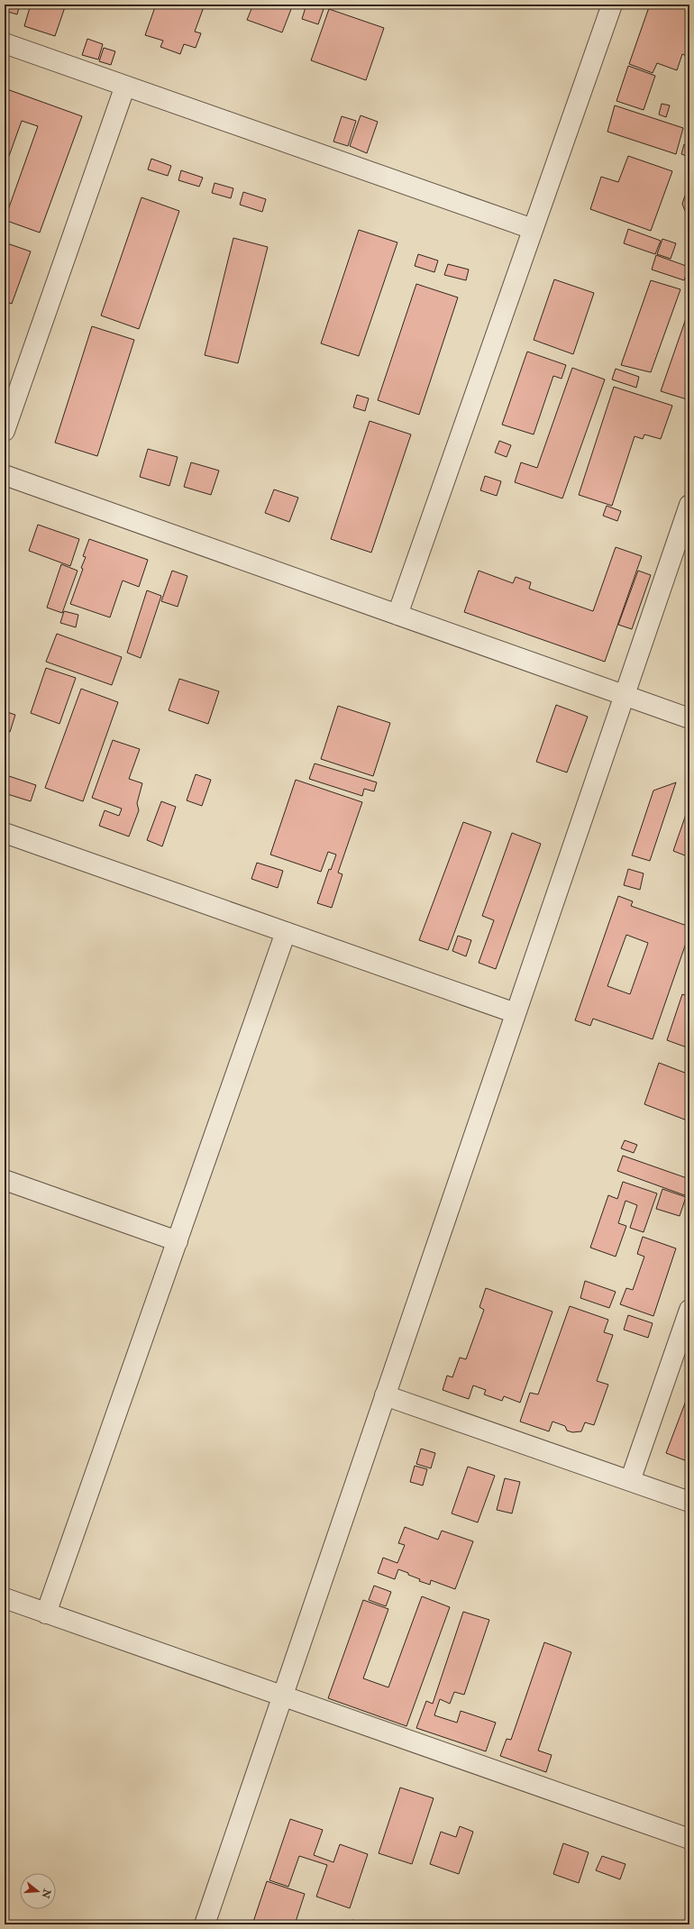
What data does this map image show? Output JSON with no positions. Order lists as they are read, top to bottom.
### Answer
{
  "north": "right"
}
